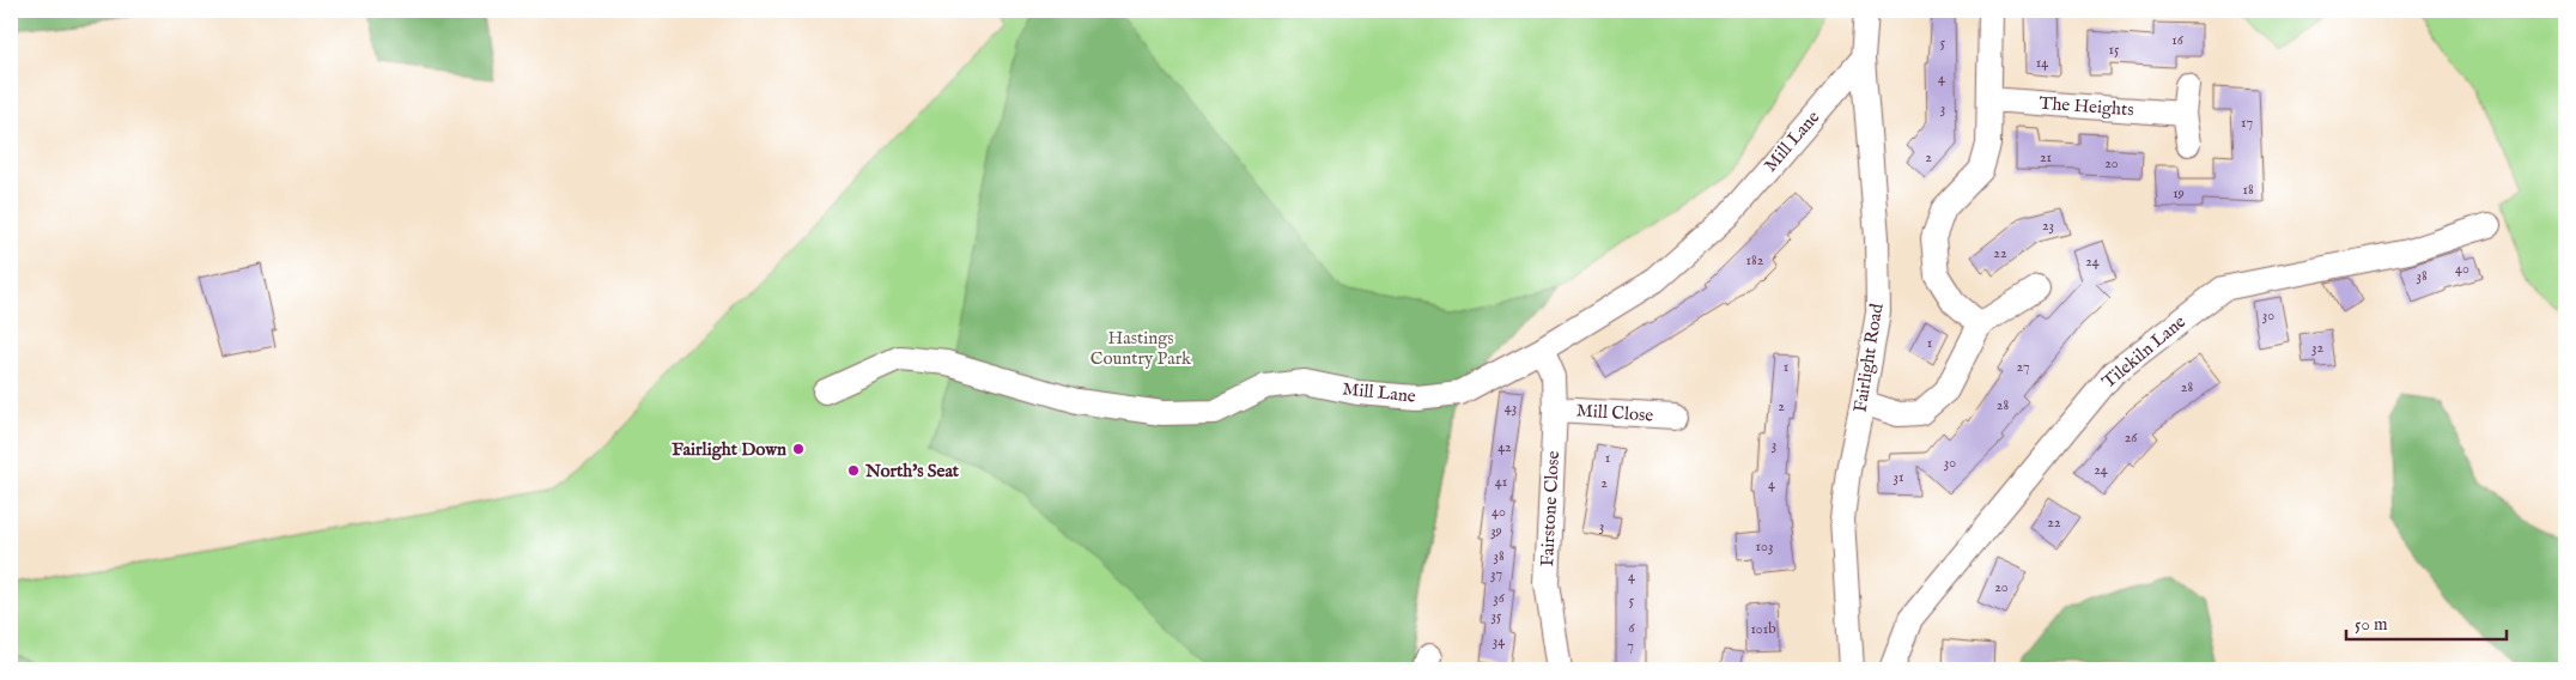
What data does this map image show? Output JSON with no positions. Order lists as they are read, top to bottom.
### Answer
{
  "streets": {
    "street": [
      "The Heights",
      "Mill Lane",
      "Tilekiln Lane",
      "Fairlight Road",
      "Mill Close",
      "Fairstone Close"
    ]
  },
  "crossings": [
    ["Mill Lane", "Fairlight Road"],
    ["Mill Lane", "Fairstone Close"],
    ["Mill Close", "Fairstone Close"]
  ],
  "parks": ["Hastings Country Park"],
  "places": ["Fairlight Down", "North's Seat"],
  "house_numbers": [
    "16",
    "5",
    "15",
    "14",
    "4",
    "3",
    "17",
    "2",
    "21",
    "20",
    "18",
    "19",
    "23",
    "22",
    "182",
    "24",
    "40",
    "38",
    "30",
    "1",
    "32",
    "1",
    "27",
    "28",
    "28",
    "2",
    "43",
    "26",
    "3",
    "42",
    "1",
    "30",
    "24",
    "31",
    "41",
    "2",
    "4",
    "40",
    "22",
    "3",
    "39",
    "103",
    "38",
    "37",
    "4",
    "20",
    "36",
    "5",
    "35",
    "6",
    "101b",
    "34",
    "7"
  ],
  "scale_bar": "50 m"
}
